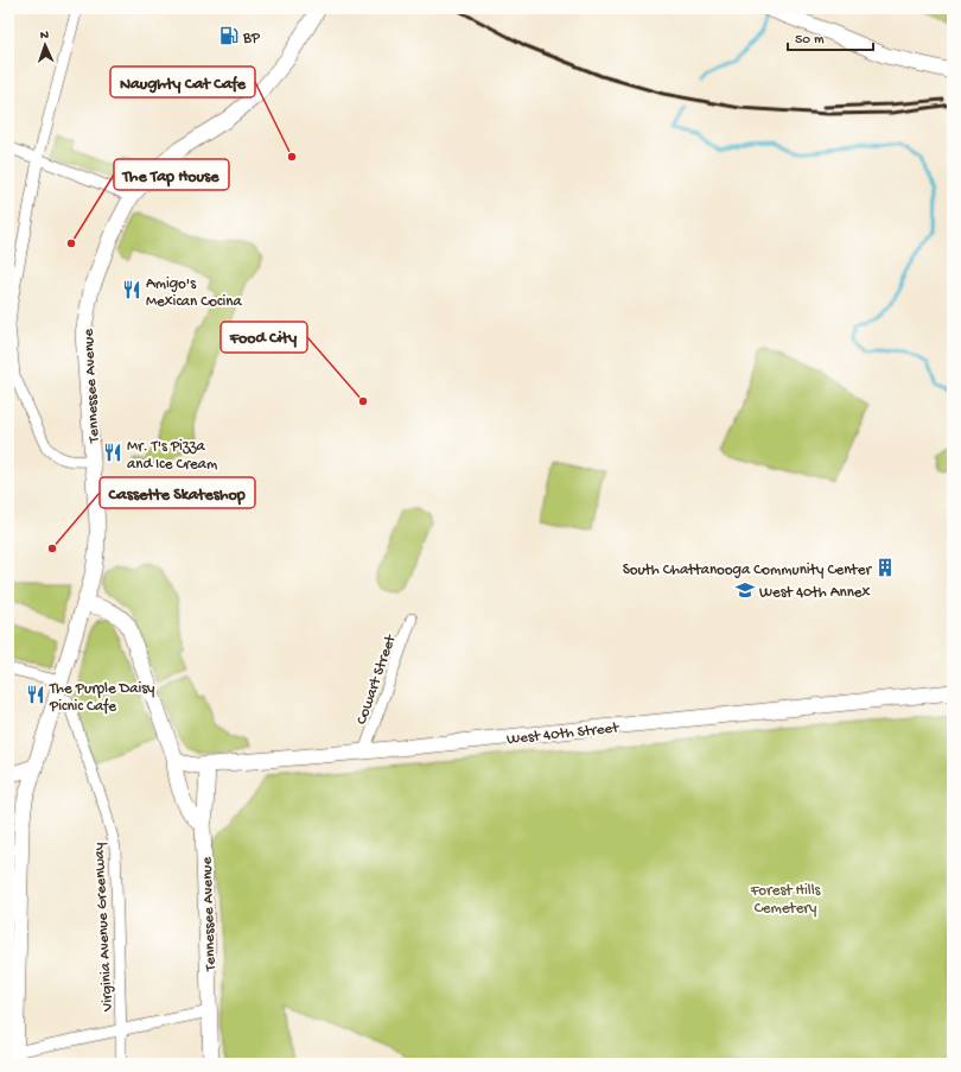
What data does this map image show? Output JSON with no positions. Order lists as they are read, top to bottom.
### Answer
{
  "streets": {
    "main road": ["Tennessee Avenue", "West 40th Street"],
    "street": ["Cowart Street", "Virginia Avenue Greenway"]
  },
  "crossings": [
    ["Tennessee Avenue", "West 40th Street"],
    ["Tennessee Avenue", "Virginia Avenue Greenway"],
    ["Cowart Street", "West 40th Street"]
  ],
  "parks": ["Forest Hills Cemetery"],
  "places": {
    "fuel station": ["BP"],
    "other": [
      "Naughty Cat Cafe",
      "The Tap House",
      "Food City",
      "Cassette Skateshop"
    ],
    "restaurant": ["Amigo's Mexican Cocina", "Mr. T's Pizza and Ice Cream", "The Purple Daisy Picnic Cafe"],
    "building": ["South Chattanooga Community Center"],
    "school or university": ["West 40th Annex"]
  },
  "scale_bar": "50 m",
  "north": "top"
}
